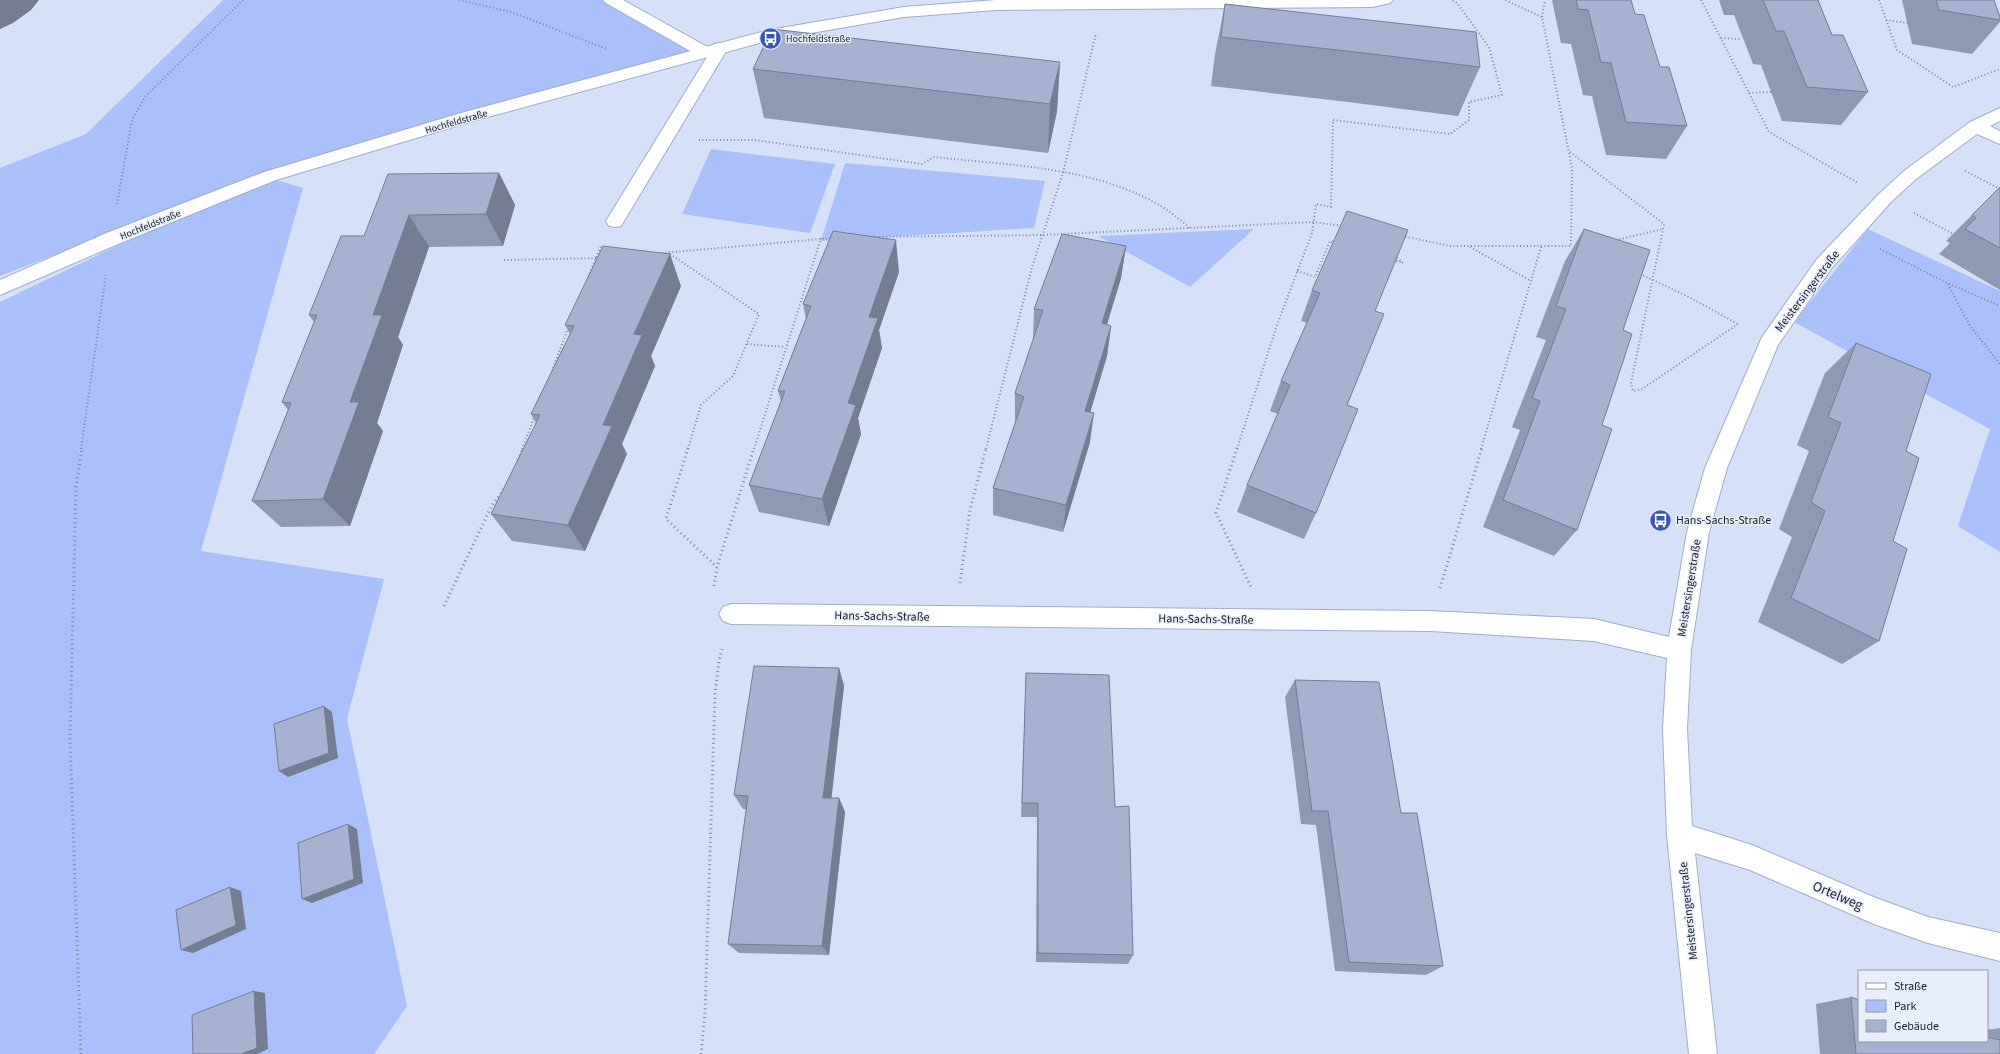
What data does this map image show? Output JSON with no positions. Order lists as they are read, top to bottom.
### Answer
{
  "streets": {
    "street": [
      "Hochfeldstraße",
      "Meistersingerstraße",
      "Hans-Sachs-Straße",
      "Ortelweg"
    ]
  },
  "crossings": [
    ["Meistersingerstraße", "Hans-Sachs-Straße"],
    ["Meistersingerstraße", "Ortelweg"]
  ],
  "places": {
    "bus stop": ["Hochfeldstraße", "Hans-Sachs-Straße"]
  },
  "legend": ["Straße", "Park", "Gebäude"]
}
